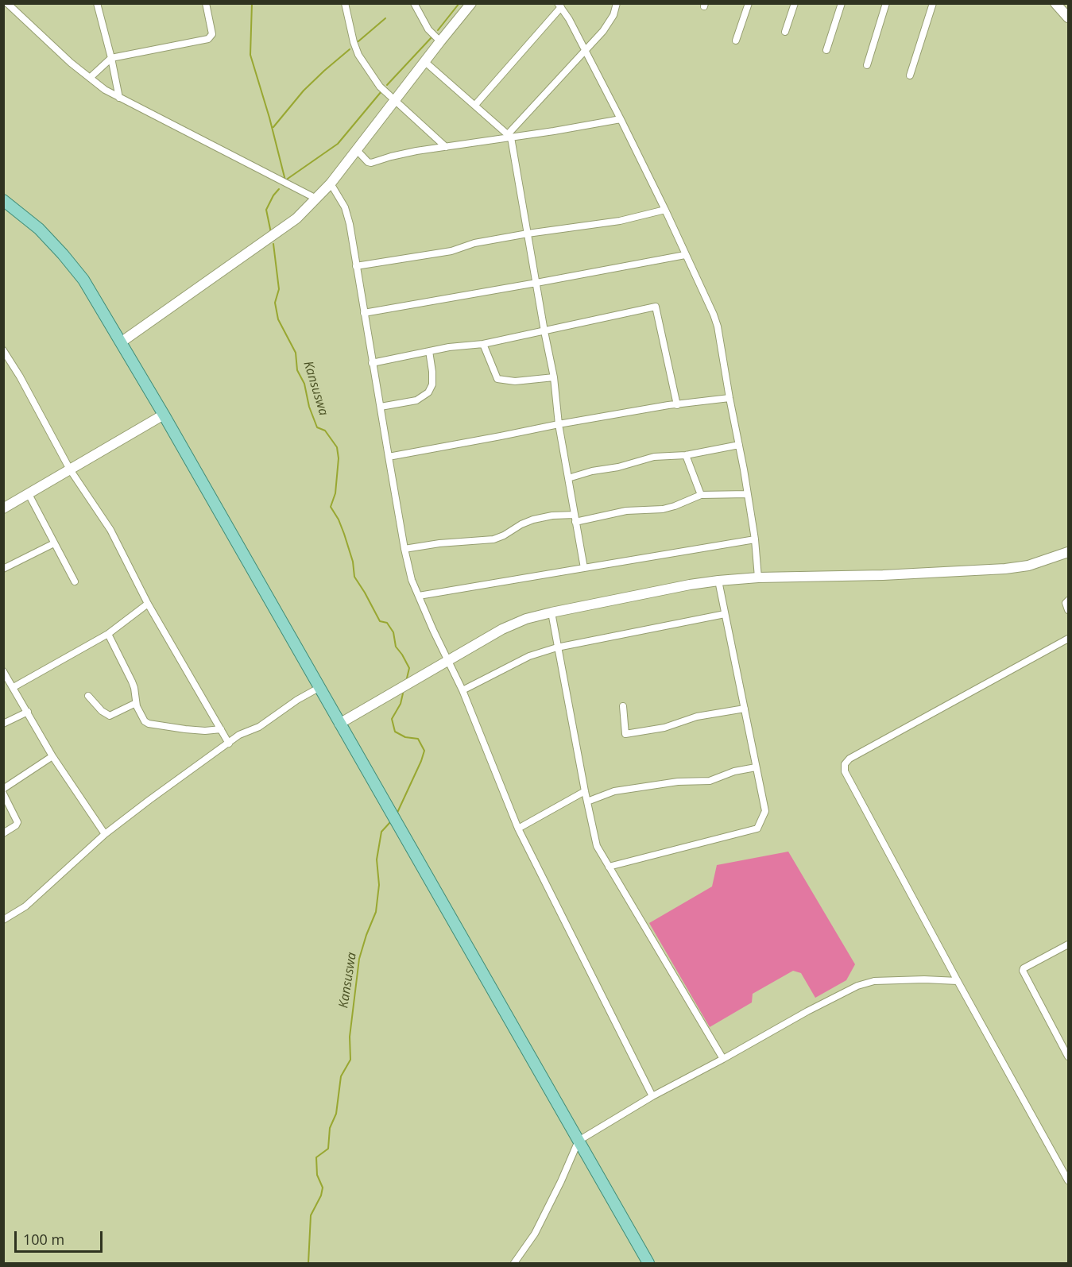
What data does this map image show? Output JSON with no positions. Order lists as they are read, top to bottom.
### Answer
{
  "water": ["Kansuswa"],
  "scale_bar": "100 m"
}
